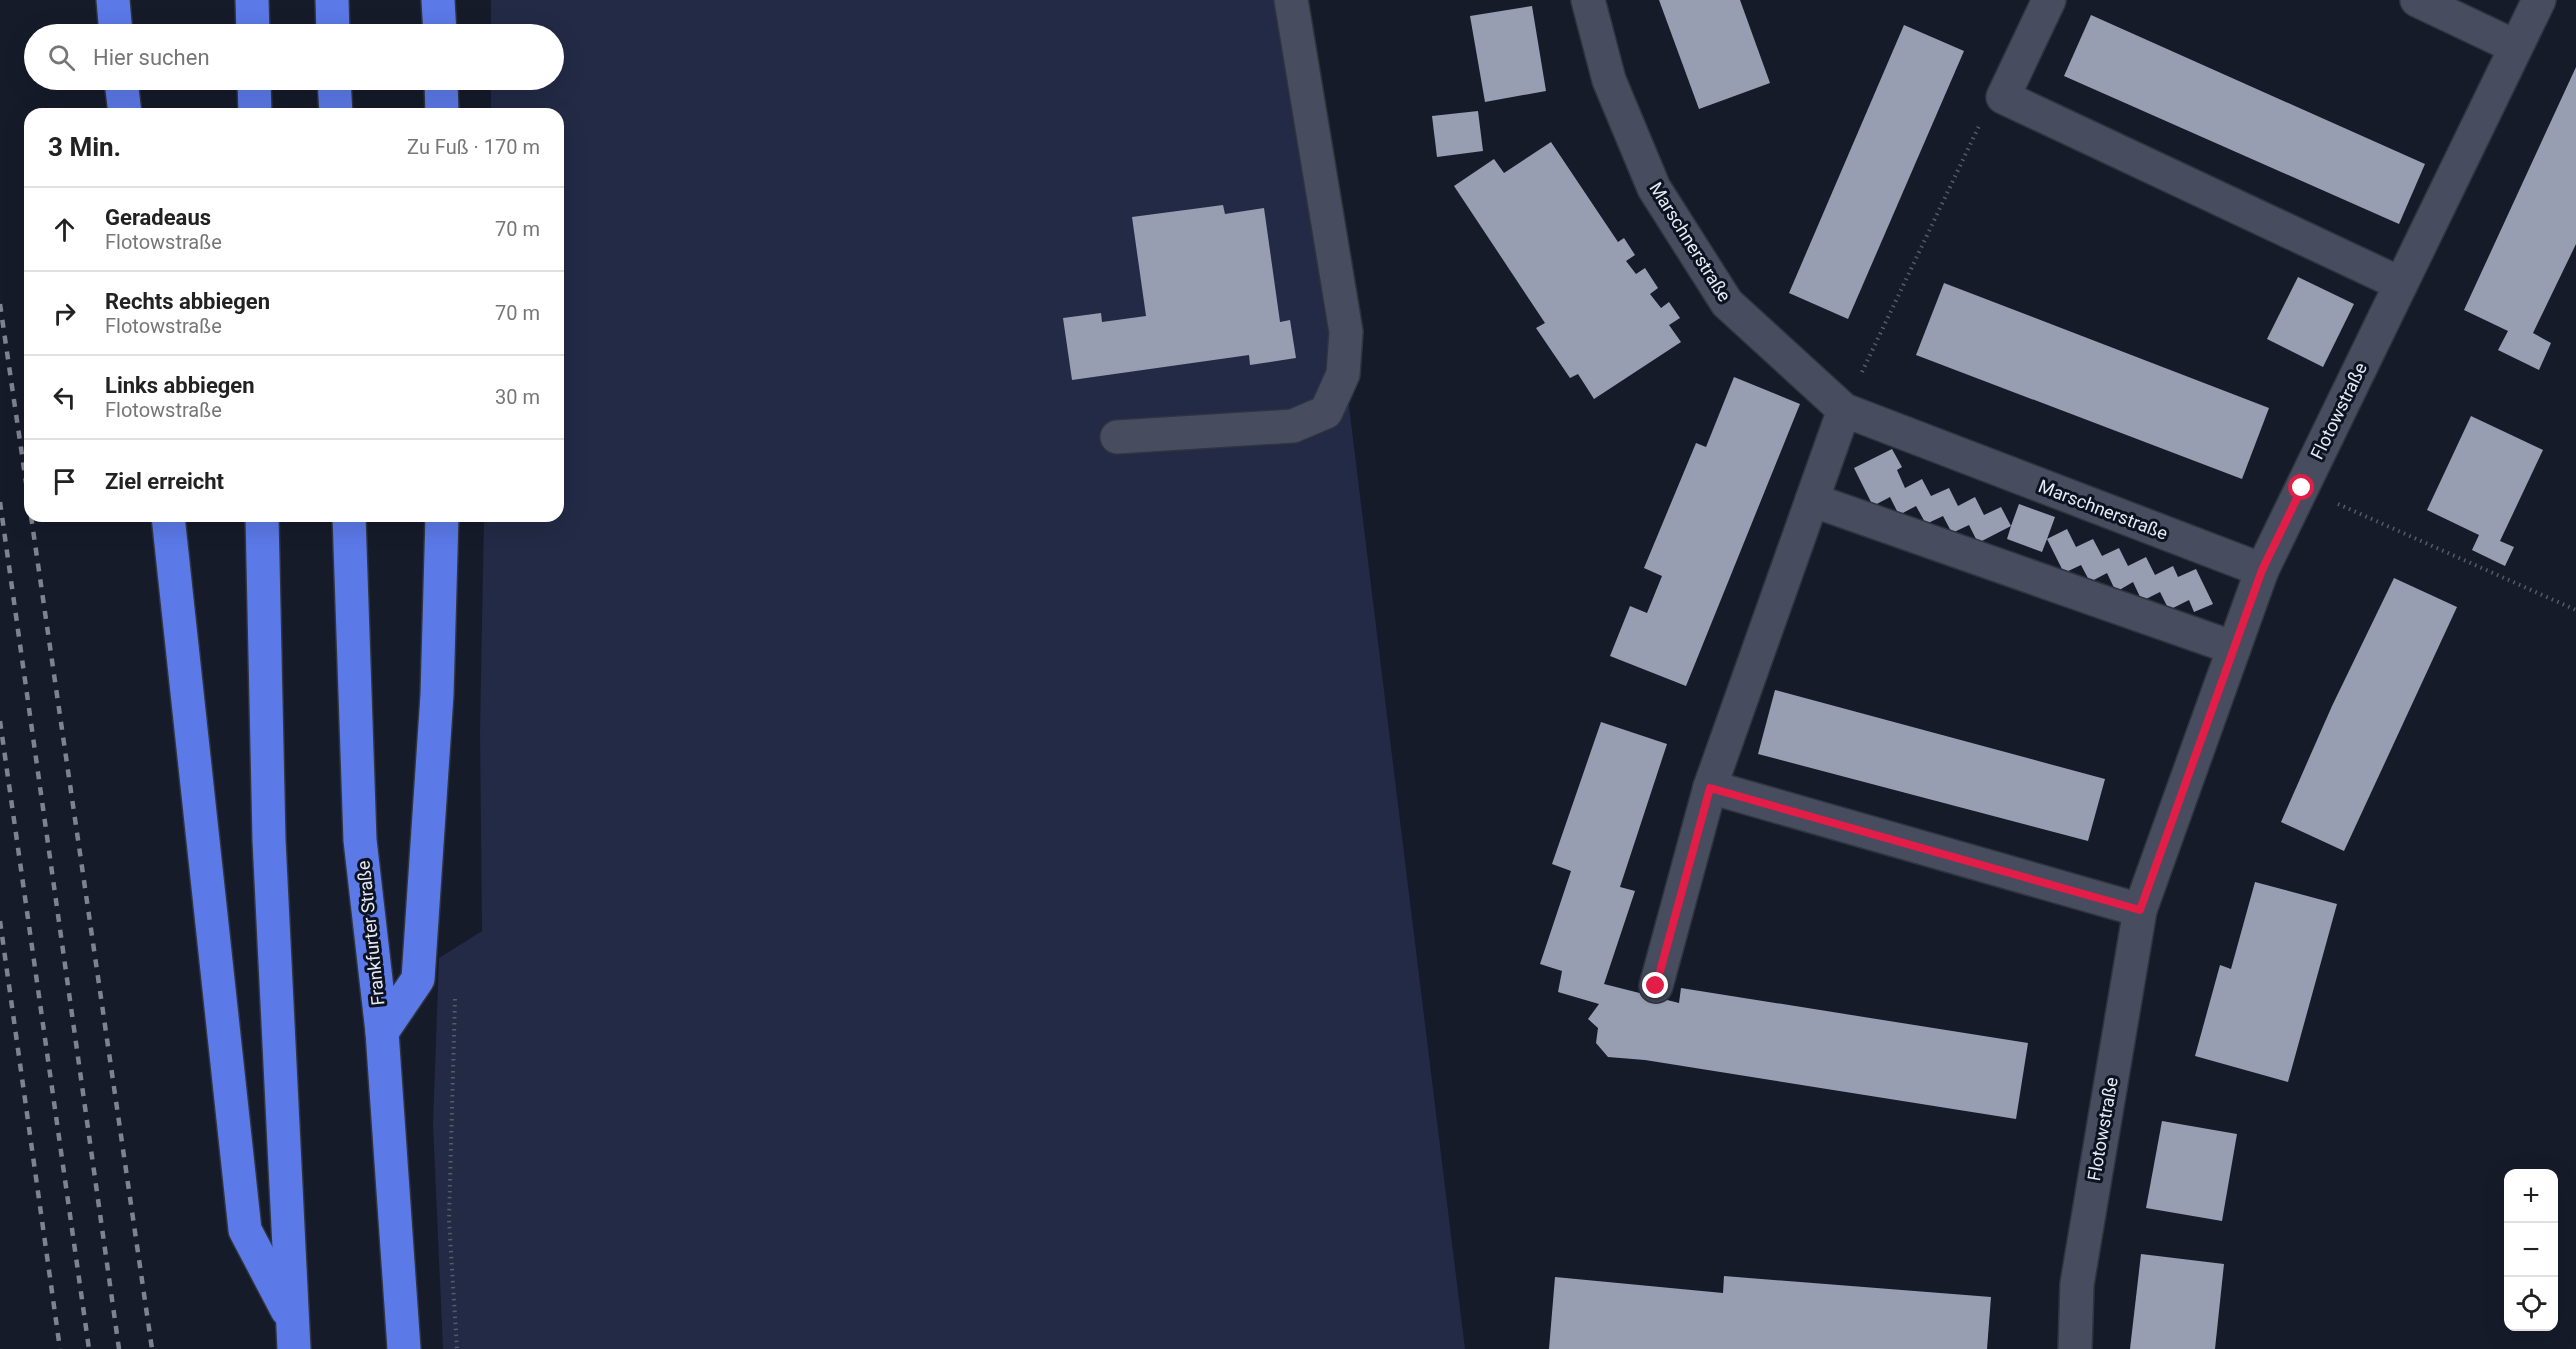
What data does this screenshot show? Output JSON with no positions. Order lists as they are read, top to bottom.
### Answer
{
  "streets": {
    "highway": ["Frankfurter Straße"],
    "street": ["Marschnerstraße", "Flotowstraße"]
  },
  "crossings": [
    ["Marschnerstraße", "Flotowstraße"]
  ],
  "page": {
    "search": "Hier suchen",
    "heading": ["3 Min.", "Zu Fuß · 170 m"],
    "list": [
      ["Geradeaus", "Flotowstraße", "70 m"],
      ["Rechts abbiegen", "Flotowstraße", "70 m"],
      ["Links abbiegen", "Flotowstraße", "30 m"],
      "Ziel erreicht"
    ],
    "map_buttons": ["+", "−"]
  }
}
